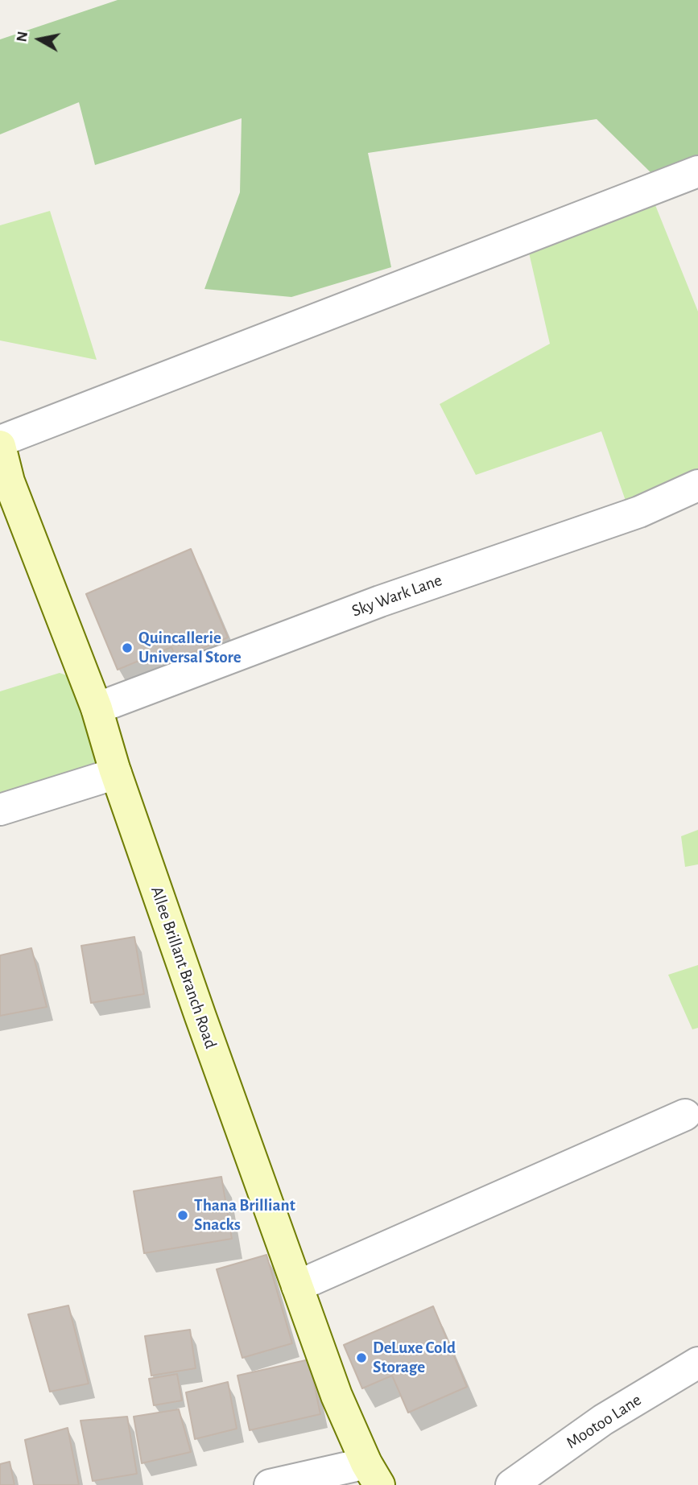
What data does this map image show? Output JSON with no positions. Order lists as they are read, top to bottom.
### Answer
{
  "streets": {
    "street": ["Sky Wark Lane", "Allee Brillant Branch Road", "Mootoo Lane"]
  },
  "crossings": [
    ["Sky Wark Lane", "Allee Brillant Branch Road"]
  ],
  "places": ["Quincallerie Universal Store", "Thana Brilliant Snacks", "DeLuxe Cold Storage"],
  "north": "left"
}
